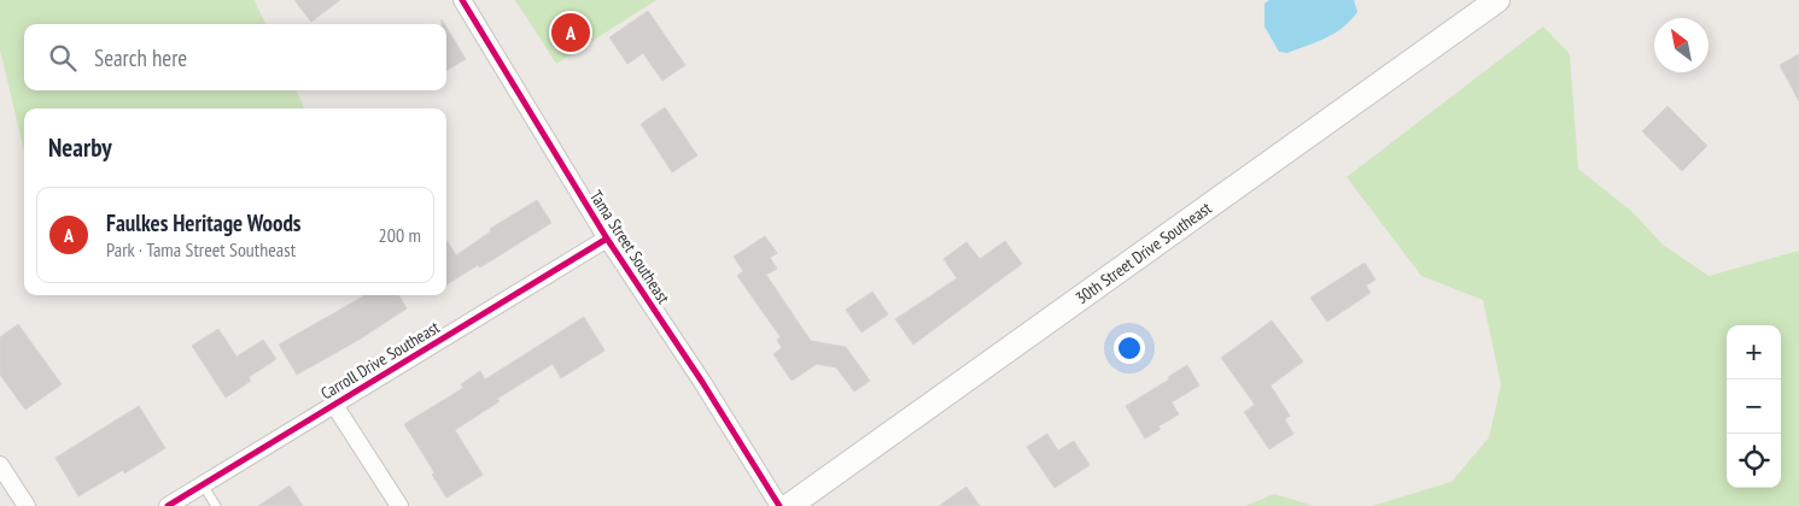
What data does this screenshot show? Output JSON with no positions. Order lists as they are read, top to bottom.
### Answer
{
  "streets": {
    "main road": ["30th Street Drive Southeast"],
    "street": ["Tama Street Southeast", "Carroll Drive Southeast"]
  },
  "crossings": [
    ["Tama Street Southeast", "Carroll Drive Southeast"]
  ],
  "north": "top left",
  "page": {
    "pins": "A",
    "search": "Search here",
    "heading": "Nearby",
    "list": [
      {
        "mark": "A",
        "name": "Faulkes Heritage Woods",
        "note": "Park · Tama Street Southeast",
        "value": "200 m"
      }
    ],
    "map_buttons": ["+", "−"]
  }
}
